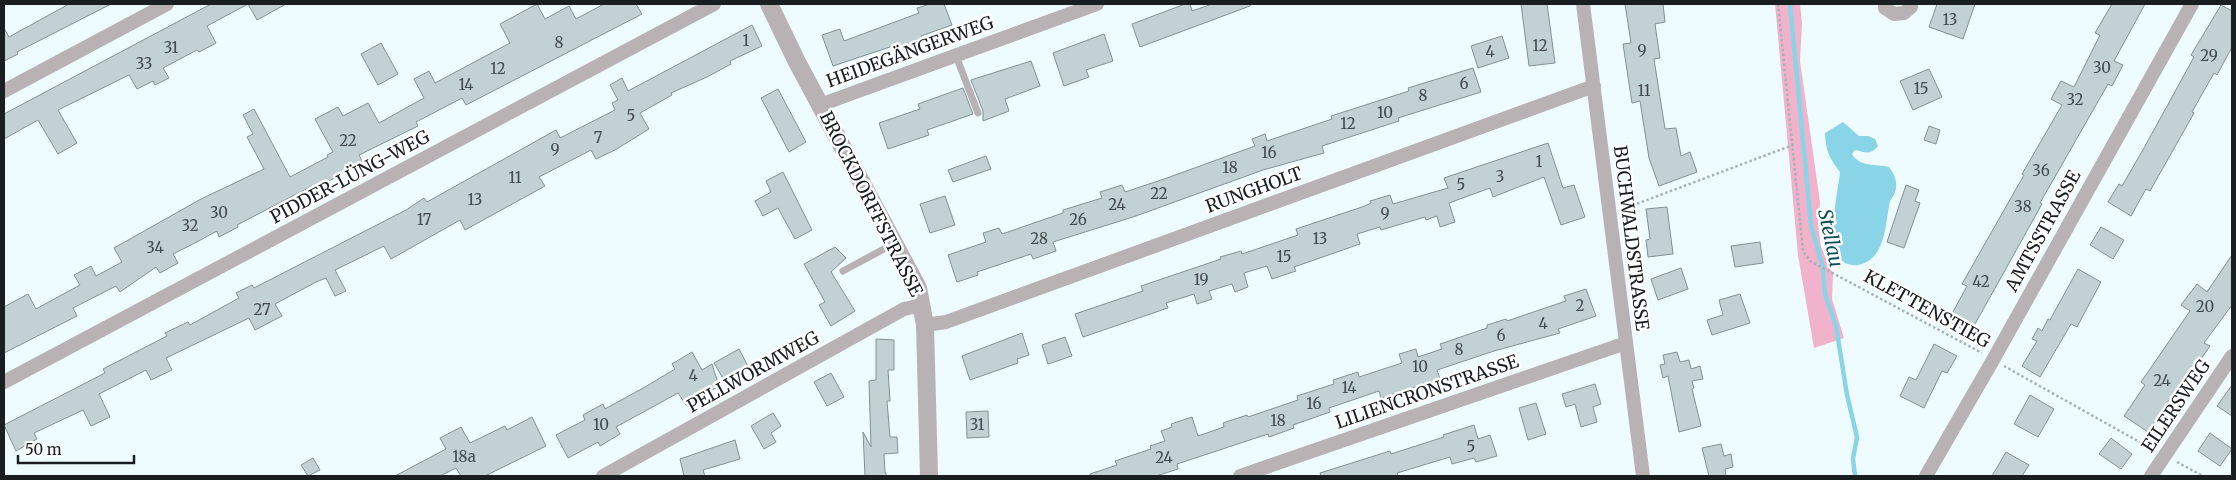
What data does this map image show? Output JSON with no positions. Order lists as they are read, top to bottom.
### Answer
{
  "streets": {
    "street": [
      "HEIDEGÄNGERWEG",
      "PIDDER-LÜNG-WEG",
      "RUNGHOLT",
      "BROCKDORFFSTRASSE",
      "AMTSSTRASSE",
      "BUCHWALDSTRASSE",
      "PELLWORMWEG",
      "LILIENCRONSTRASSE",
      "EILERSWEG"
    ],
    "path": ["KLETTENSTIEG"]
  },
  "crossings": [
    ["HEIDEGÄNGERWEG", "BROCKDORFFSTRASSE"],
    ["RUNGHOLT", "BROCKDORFFSTRASSE"],
    ["RUNGHOLT", "BUCHWALDSTRASSE"],
    ["BROCKDORFFSTRASSE", "PELLWORMWEG"],
    ["AMTSSTRASSE", "KLETTENSTIEG"],
    ["BUCHWALDSTRASSE", "LILIENCRONSTRASSE"],
    ["KLETTENSTIEG", "EILERSWEG"]
  ],
  "water": ["Stellau"],
  "house_numbers": [
    "13",
    "1",
    "8",
    "12",
    "31",
    "9",
    "4",
    "29",
    "33",
    "30",
    "12",
    "6",
    "14",
    "15",
    "11",
    "8",
    "32",
    "10",
    "5",
    "12",
    "7",
    "22",
    "9",
    "16",
    "1",
    "18",
    "36",
    "3",
    "11",
    "5",
    "22",
    "13",
    "24",
    "38",
    "30",
    "9",
    "17",
    "26",
    "32",
    "28",
    "13",
    "34",
    "15",
    "19",
    "42",
    "2",
    "20",
    "27",
    "4",
    "6",
    "8",
    "10",
    "4",
    "24",
    "14",
    "16",
    "18",
    "10",
    "31",
    "5",
    "18a",
    "24"
  ],
  "scale_bar": "50 m"
}
